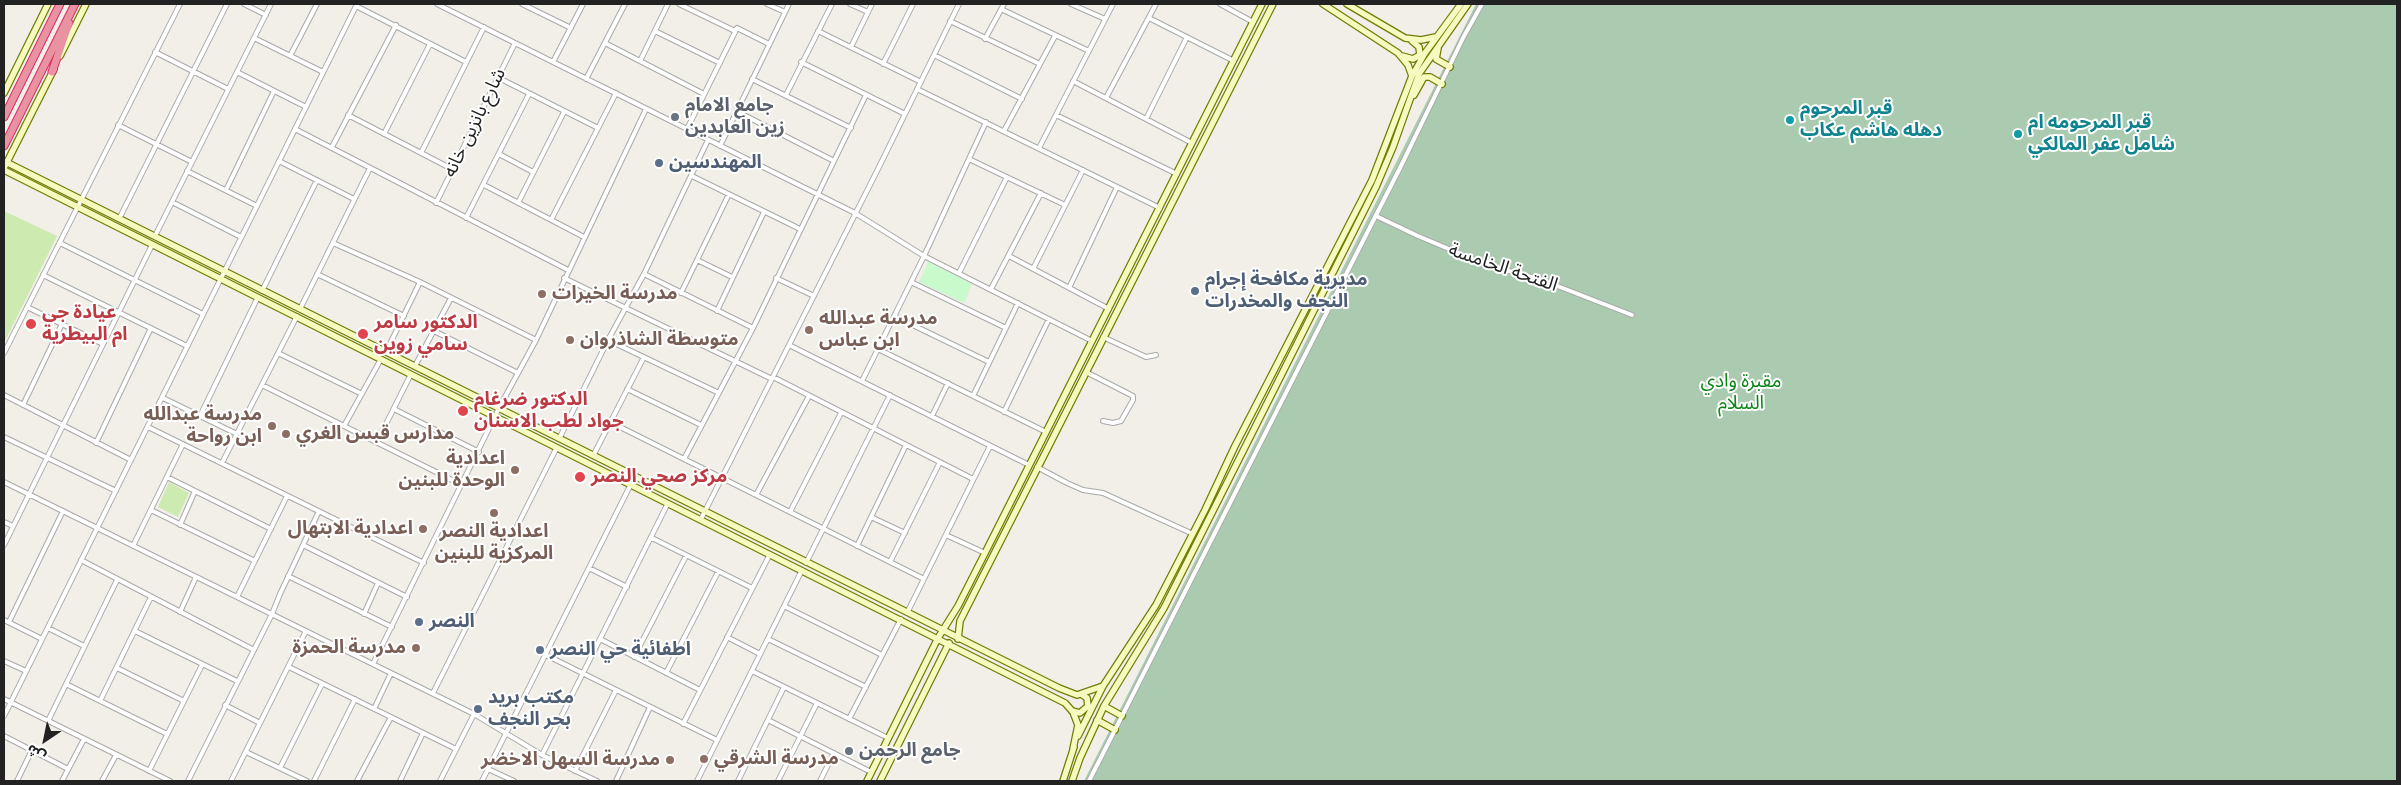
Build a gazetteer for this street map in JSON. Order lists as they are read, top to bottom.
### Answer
{
  "streets": {
    "street": ["شارع بانزين خانه", "الفتحة الخامسة"]
  },
  "parks": ["مقبرة وادي السلام"],
  "places": [
    "جامع الامام زين العابدين",
    "قبر المرحوم دهله هاشم عكاب",
    "قبر المرحومه ام شامل عفر المالكي",
    "المهندسين",
    "مديرية مكافحة إجرام النجف والمخدرات",
    "مدرسة الخيرات",
    "عيادة جي ام البيطرية",
    "مدرسة عبدالله ابن عباس",
    "الدكتور سامر سامي زوين",
    "متوسطة الشاذروان",
    "الدكتور ضرغام جواد لطب الاسنان",
    "مدرسة عبدالله ابن رواحة",
    "مدارس قبس الغري",
    "اعدادية الوحدة للبنين",
    "مركز صحي النصر",
    "اعدادية النصر المركزية للبنين",
    "اعدادية الابتهال",
    "النصر",
    "مدرسة الحمزة",
    "اطفائية حي النصر",
    "مكتب بريد بحر النجف",
    "جامع الرحمن",
    "مدرسة الشرقي",
    "مدرسة السهل الاخضر"
  ],
  "north": "bottom left"
}
